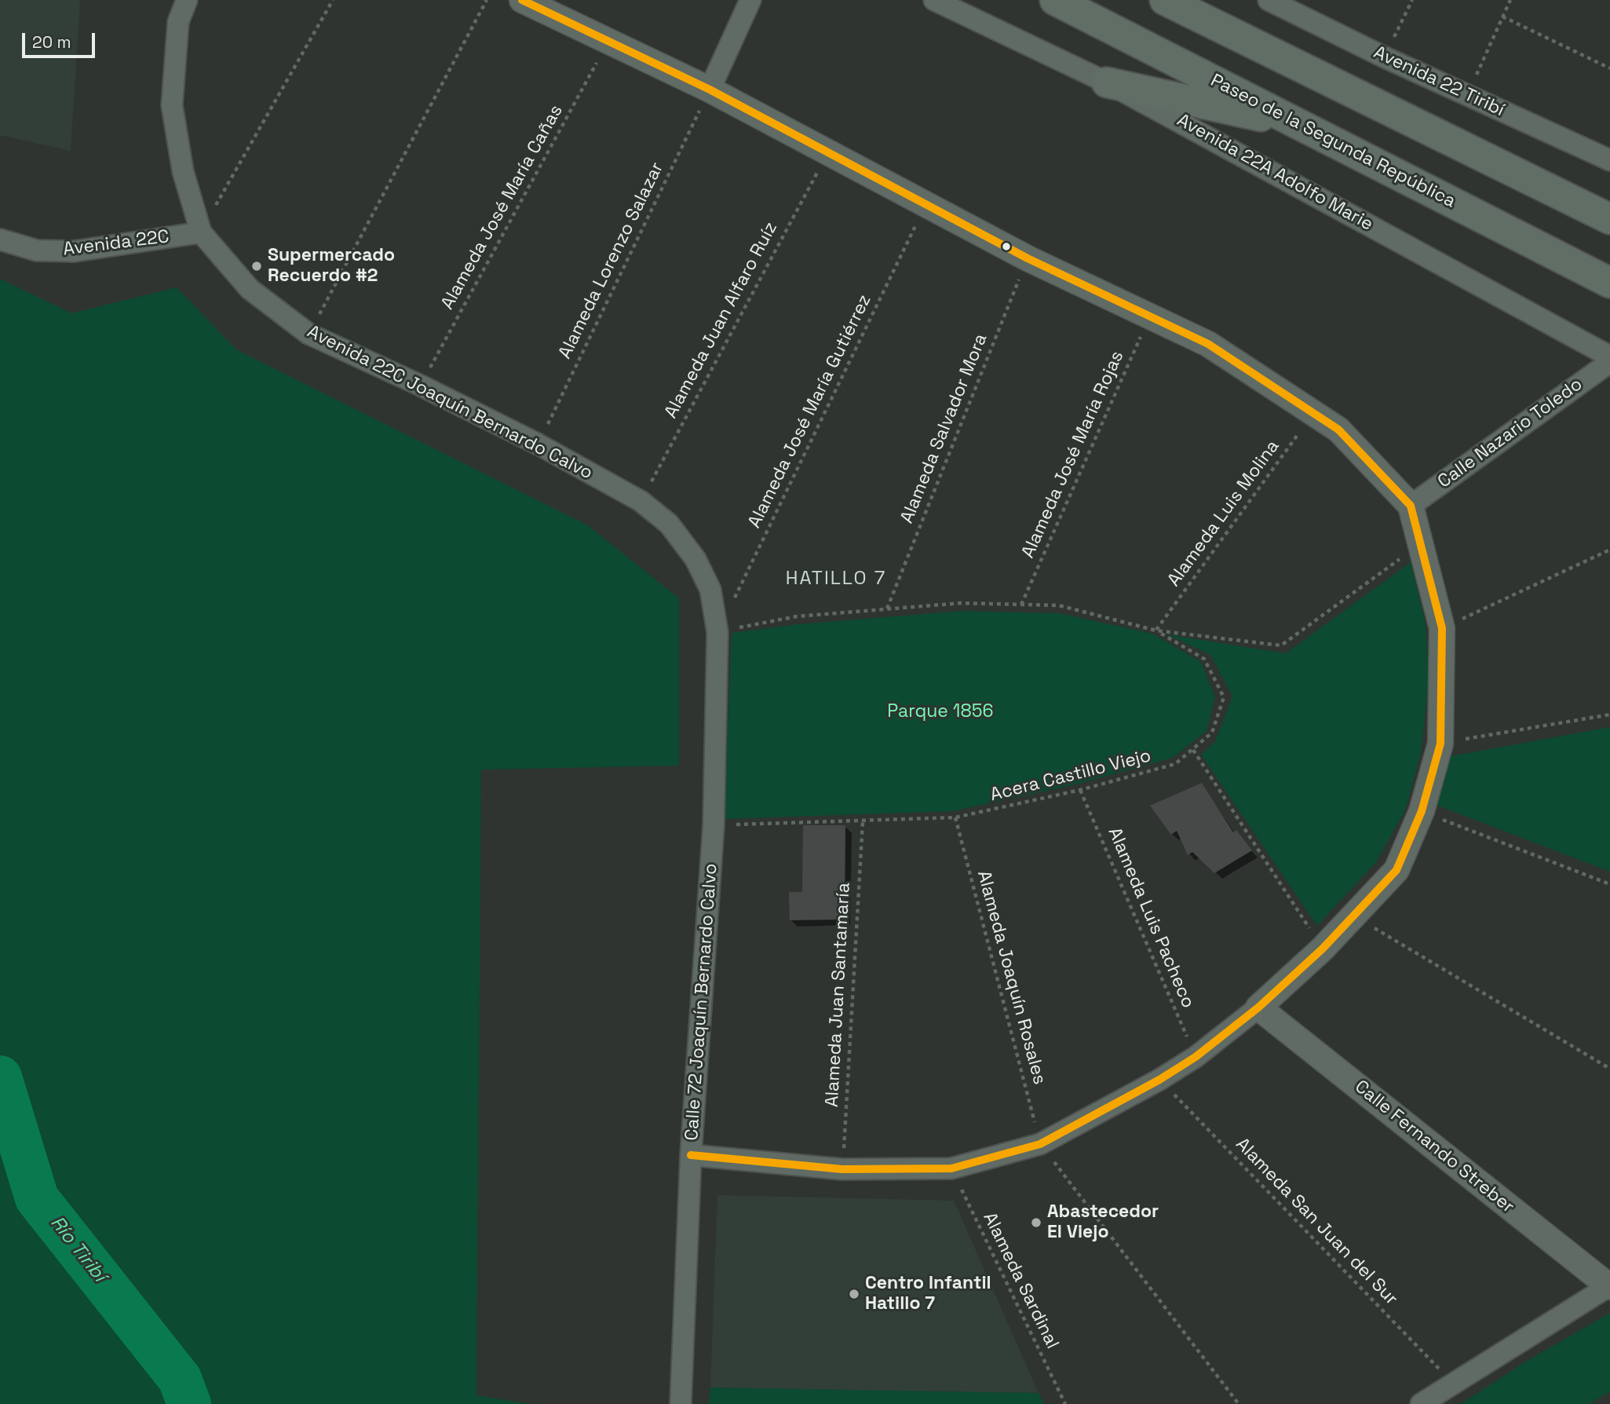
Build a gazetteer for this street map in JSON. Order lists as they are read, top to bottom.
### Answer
{
  "streets": {
    "highway": ["Paseo de la Segunda República"],
    "street": [
      "Avenida 22 Tiribí",
      "Avenida 22A Adolfo Marie",
      "Avenida 22C",
      "Avenida 22C Joaquín Bernardo Calvo",
      "Calle Nazario Toledo",
      "Calle 72 Joaquín Bernardo Calvo",
      "Calle Fernando Streber"
    ],
    "path": [
      "Alameda José María Cañas",
      "Alameda Lorenzo Salazar",
      "Alameda Juan Alfaro Ruíz",
      "Alameda José María Gutiérrez",
      "Alameda Salvador Mora",
      "Alameda José María Rojas",
      "Alameda Luis Molina",
      "Acera Castillo Viejo",
      "Alameda Luis Pacheco",
      "Alameda Joaquín Rosales",
      "Alameda Juan Santamaría",
      "Alameda San Juan del Sur",
      "Alameda Sardinal"
    ]
  },
  "crossings": [
    ["Alameda José María Cañas", "Avenida 22C Joaquín Bernardo Calvo"],
    ["Avenida 22C", "Avenida 22C Joaquín Bernardo Calvo"],
    ["Alameda Lorenzo Salazar", "Avenida 22C Joaquín Bernardo Calvo"],
    ["Alameda Juan Alfaro Ruíz", "Avenida 22C Joaquín Bernardo Calvo"],
    ["Avenida 22C Joaquín Bernardo Calvo", "Alameda José María Gutiérrez"],
    ["Avenida 22C Joaquín Bernardo Calvo", "Calle 72 Joaquín Bernardo Calvo"],
    ["Alameda José María Gutiérrez", "Calle 72 Joaquín Bernardo Calvo"],
    ["Alameda Luis Molina", "Acera Castillo Viejo"],
    ["Acera Castillo Viejo", "Alameda Luis Pacheco"],
    ["Acera Castillo Viejo", "Alameda Joaquín Rosales"],
    ["Acera Castillo Viejo", "Alameda Juan Santamaría"],
    ["Acera Castillo Viejo", "Calle 72 Joaquín Bernardo Calvo"]
  ],
  "districts": ["HATILLO 7"],
  "water": ["Río Tiribí"],
  "parks": ["Parque 1856"],
  "places": ["Supermercado Recuerdo #2", "Abastecedor El Viejo", "Centro Infantil Hatillo 7"],
  "scale_bar": "20 m"
}
